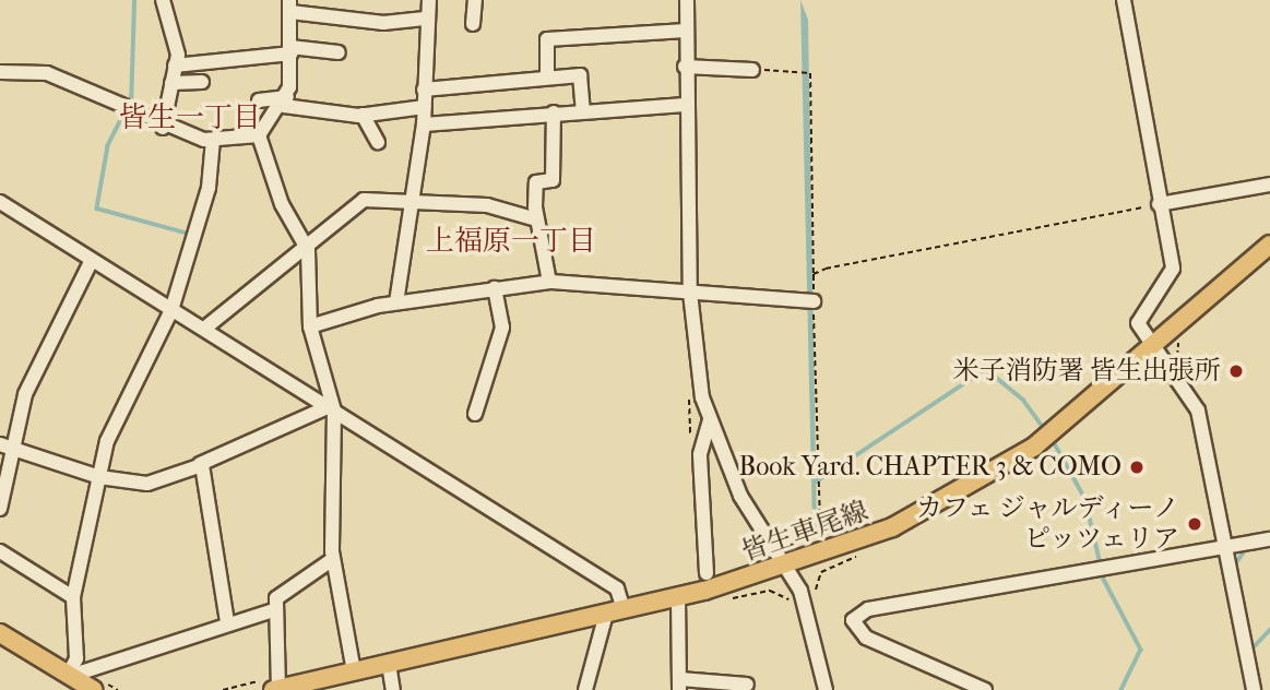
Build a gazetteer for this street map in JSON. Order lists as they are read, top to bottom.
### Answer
{
  "streets": {
    "main road": ["皆生車尾線"]
  },
  "districts": ["皆生一丁目", "上福原一丁目"],
  "places": ["米子消防署 皆生出張所", "Book Yard. CHAPTER 3 & COMO", "カフェ ジャルディーノ ピッツェリア"]
}
